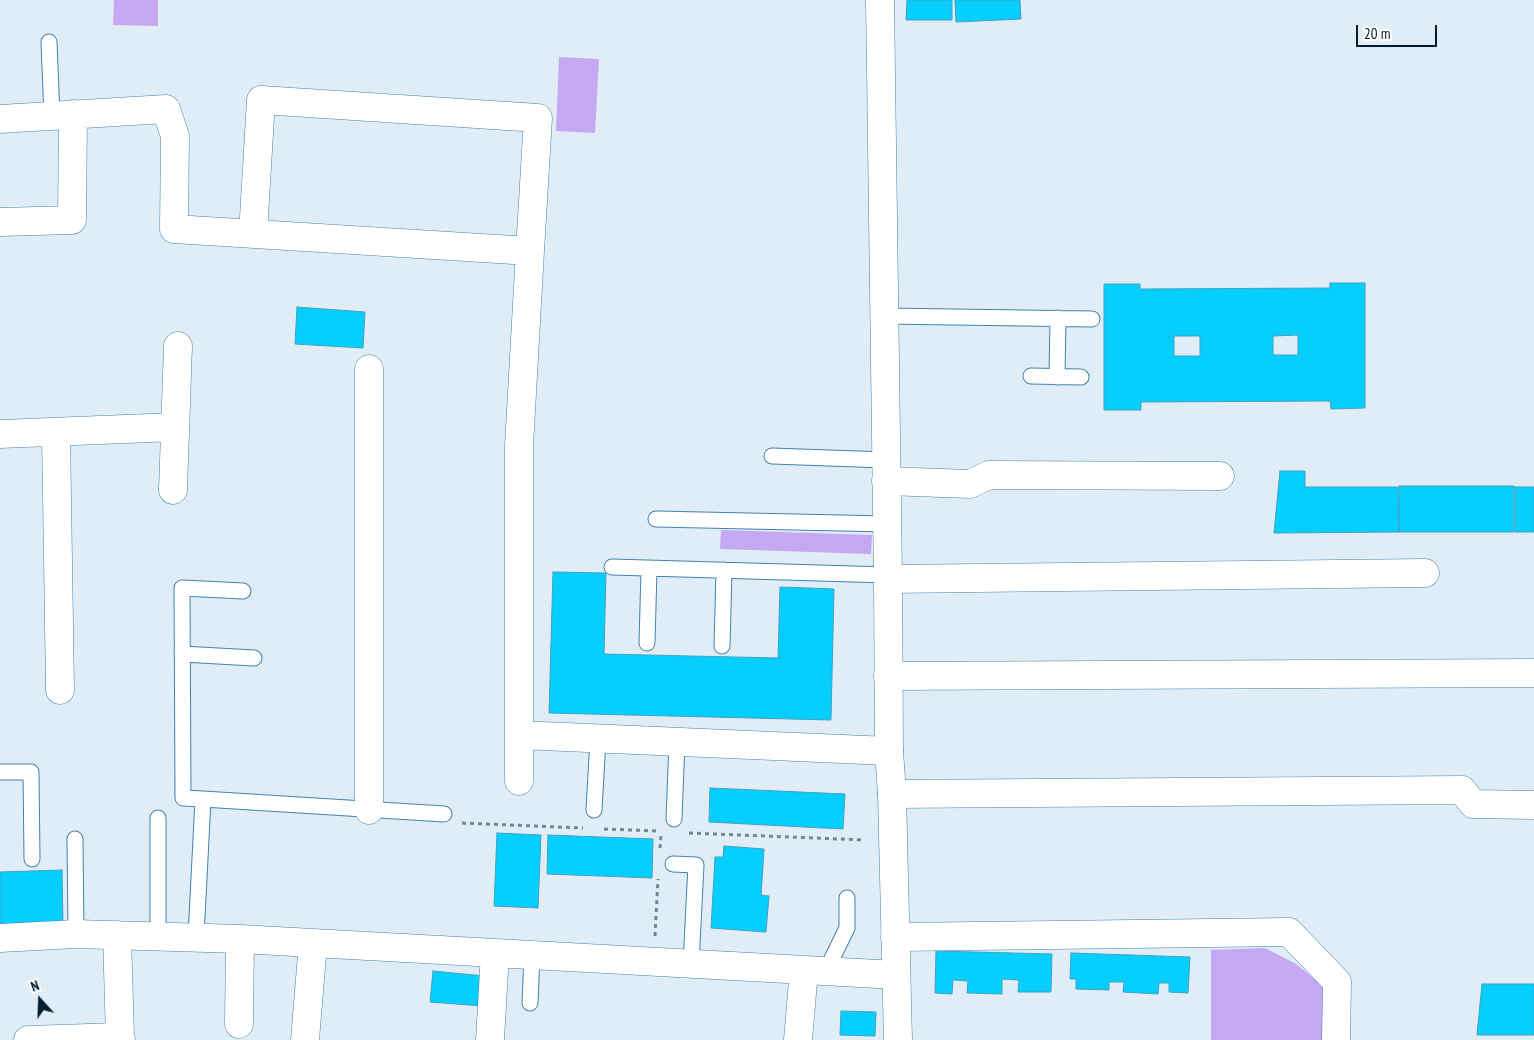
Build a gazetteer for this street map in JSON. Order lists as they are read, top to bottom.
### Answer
{
  "scale_bar": "20 m",
  "north": "top"
}
